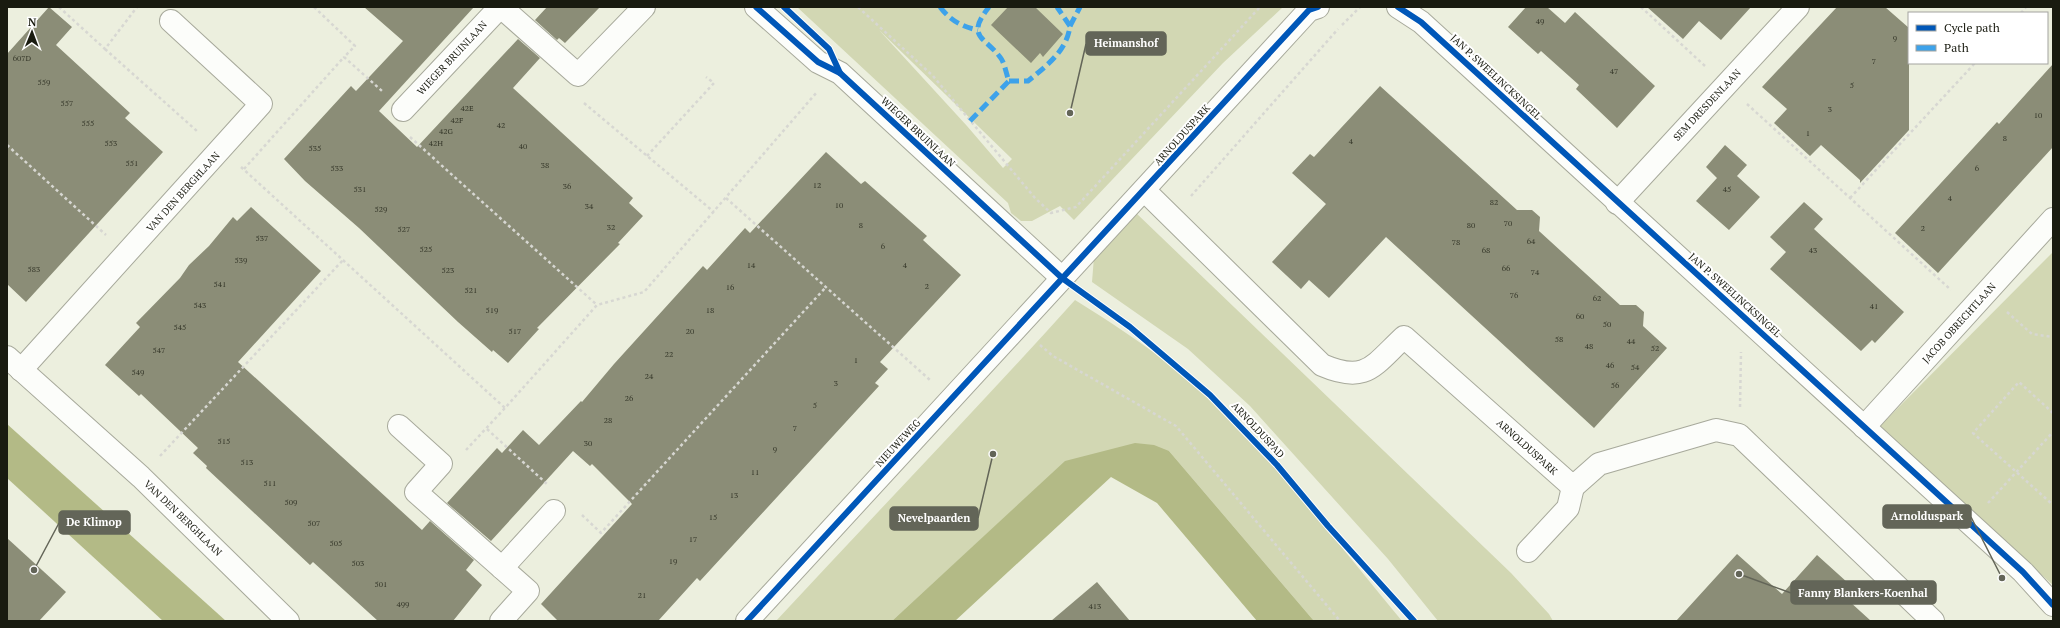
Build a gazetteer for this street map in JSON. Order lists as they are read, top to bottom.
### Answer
{
  "streets": {
    "street": [
      "WIEGER BRUINLAAN",
      "JAN P. SWEELINCKSINGEL",
      "SEM DRESDENLAAN",
      "ARNOLDUSPARK",
      "VAN DEN BERGHLAAN",
      "JACOB OBRECHTLAAN",
      "NIEUWEWEG"
    ],
    "cycle path": ["ARNOLDUSPAD"]
  },
  "crossings": [
    ["WIEGER BRUINLAAN", "ARNOLDUSPARK"],
    ["WIEGER BRUINLAAN", "NIEUWEWEG"],
    ["JAN P. SWEELINCKSINGEL", "SEM DRESDENLAAN"],
    ["JAN P. SWEELINCKSINGEL", "JACOB OBRECHTLAAN"],
    ["ARNOLDUSPARK", "NIEUWEWEG"]
  ],
  "places": [
    "Heimanshof",
    "Nevelpaarden",
    "De Klimop",
    "Fanny Blankers-Koenhal",
    "Arnolduspark"
  ],
  "house_numbers": [
    "49",
    "9",
    "607D",
    "7",
    "47",
    "559",
    "5",
    "557",
    "42E",
    "3",
    "10",
    "42F",
    "555",
    "42",
    "42G",
    "1",
    "8",
    "4",
    "553",
    "42H",
    "40",
    "535",
    "551",
    "38",
    "533",
    "6",
    "12",
    "36",
    "531",
    "45",
    "4",
    "82",
    "10",
    "34",
    "529",
    "70",
    "8",
    "80",
    "32",
    "2",
    "527",
    "537",
    "64",
    "78",
    "6",
    "525",
    "68",
    "43",
    "539",
    "14",
    "4",
    "66",
    "583",
    "523",
    "74",
    "541",
    "2",
    "16",
    "521",
    "76",
    "62",
    "543",
    "41",
    "519",
    "18",
    "60",
    "50",
    "545",
    "517",
    "20",
    "58",
    "44",
    "48",
    "52",
    "547",
    "22",
    "1",
    "46",
    "54",
    "549",
    "24",
    "3",
    "56",
    "26",
    "5",
    "28",
    "7",
    "515",
    "30",
    "9",
    "513",
    "11",
    "511",
    "13",
    "509",
    "15",
    "507",
    "17",
    "505",
    "19",
    "503",
    "501",
    "21",
    "499",
    "413"
  ],
  "legend": ["Cycle path", "Path"],
  "north": "top"
}
